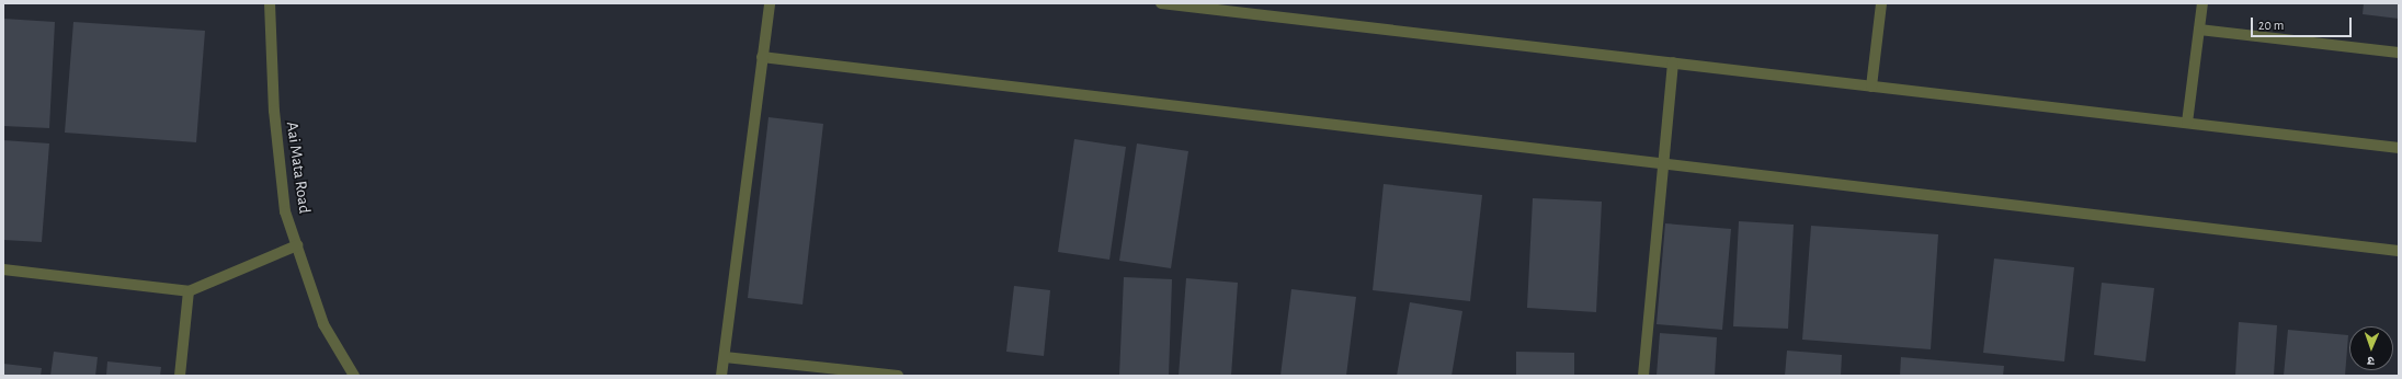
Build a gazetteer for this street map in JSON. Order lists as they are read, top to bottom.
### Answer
{
  "streets": {
    "street": ["Aai Mata Road"]
  },
  "scale_bar": "20 m",
  "north": "bottom"
}
